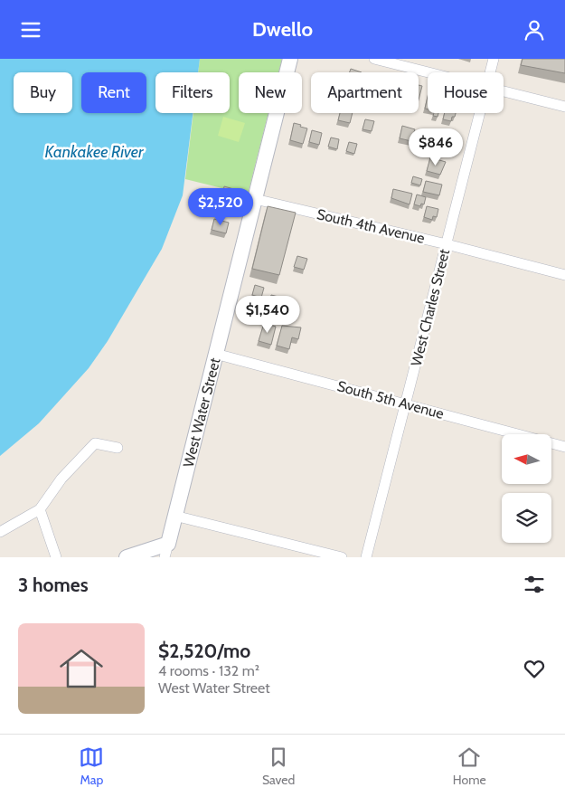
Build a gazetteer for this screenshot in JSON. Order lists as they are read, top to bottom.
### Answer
{
  "streets": {
    "main road": ["West Water Street"],
    "street": ["South 4th Avenue", "West Charles Street", "South 5th Avenue"]
  },
  "crossings": [
    ["South 4th Avenue", "West Charles Street"],
    ["South 4th Avenue", "West Water Street"],
    ["West Charles Street", "South 5th Avenue"],
    ["South 5th Avenue", "West Water Street"]
  ],
  "water": ["Kankakee River"],
  "north": "left",
  "page": {
    "header": "Dwello",
    "chip": [
      "Buy",
      "Rent",
      "Filters",
      "New",
      "Apartment",
      "House"
    ],
    "price": ["$846", "$2,520", "$1,540"],
    "heading": "3 homes",
    "list": [
      {
        "name": "$2,520/mo",
        "note": "4 rooms · 132 m² · West Water Street"
      }
    ],
    "tabs": ["Map", "Saved", "Home"]
  }
}
